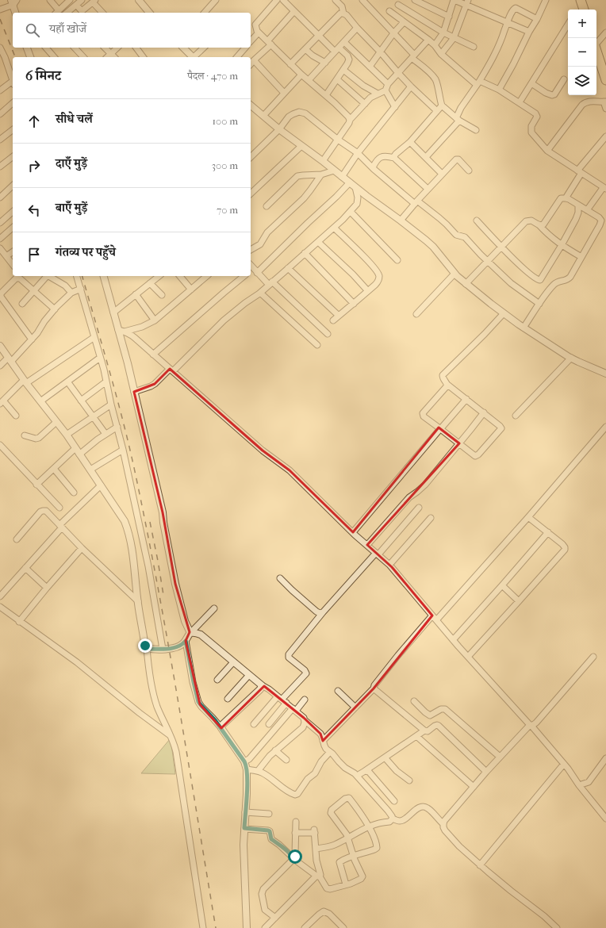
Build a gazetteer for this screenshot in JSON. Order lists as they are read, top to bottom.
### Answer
{
  "page": {
    "map_buttons": ["+", "−"],
    "search": "यहाँ खोजें",
    "heading": ["6 मिनट", "पैदल · 470 m"],
    "list": [
      ["सीधे चलें", "100 m"],
      ["दाएँ मुड़ें", "300 m"],
      ["बाएँ मुड़ें", "70 m"],
      "गंतव्य पर पहुँचे"
    ]
  }
}
